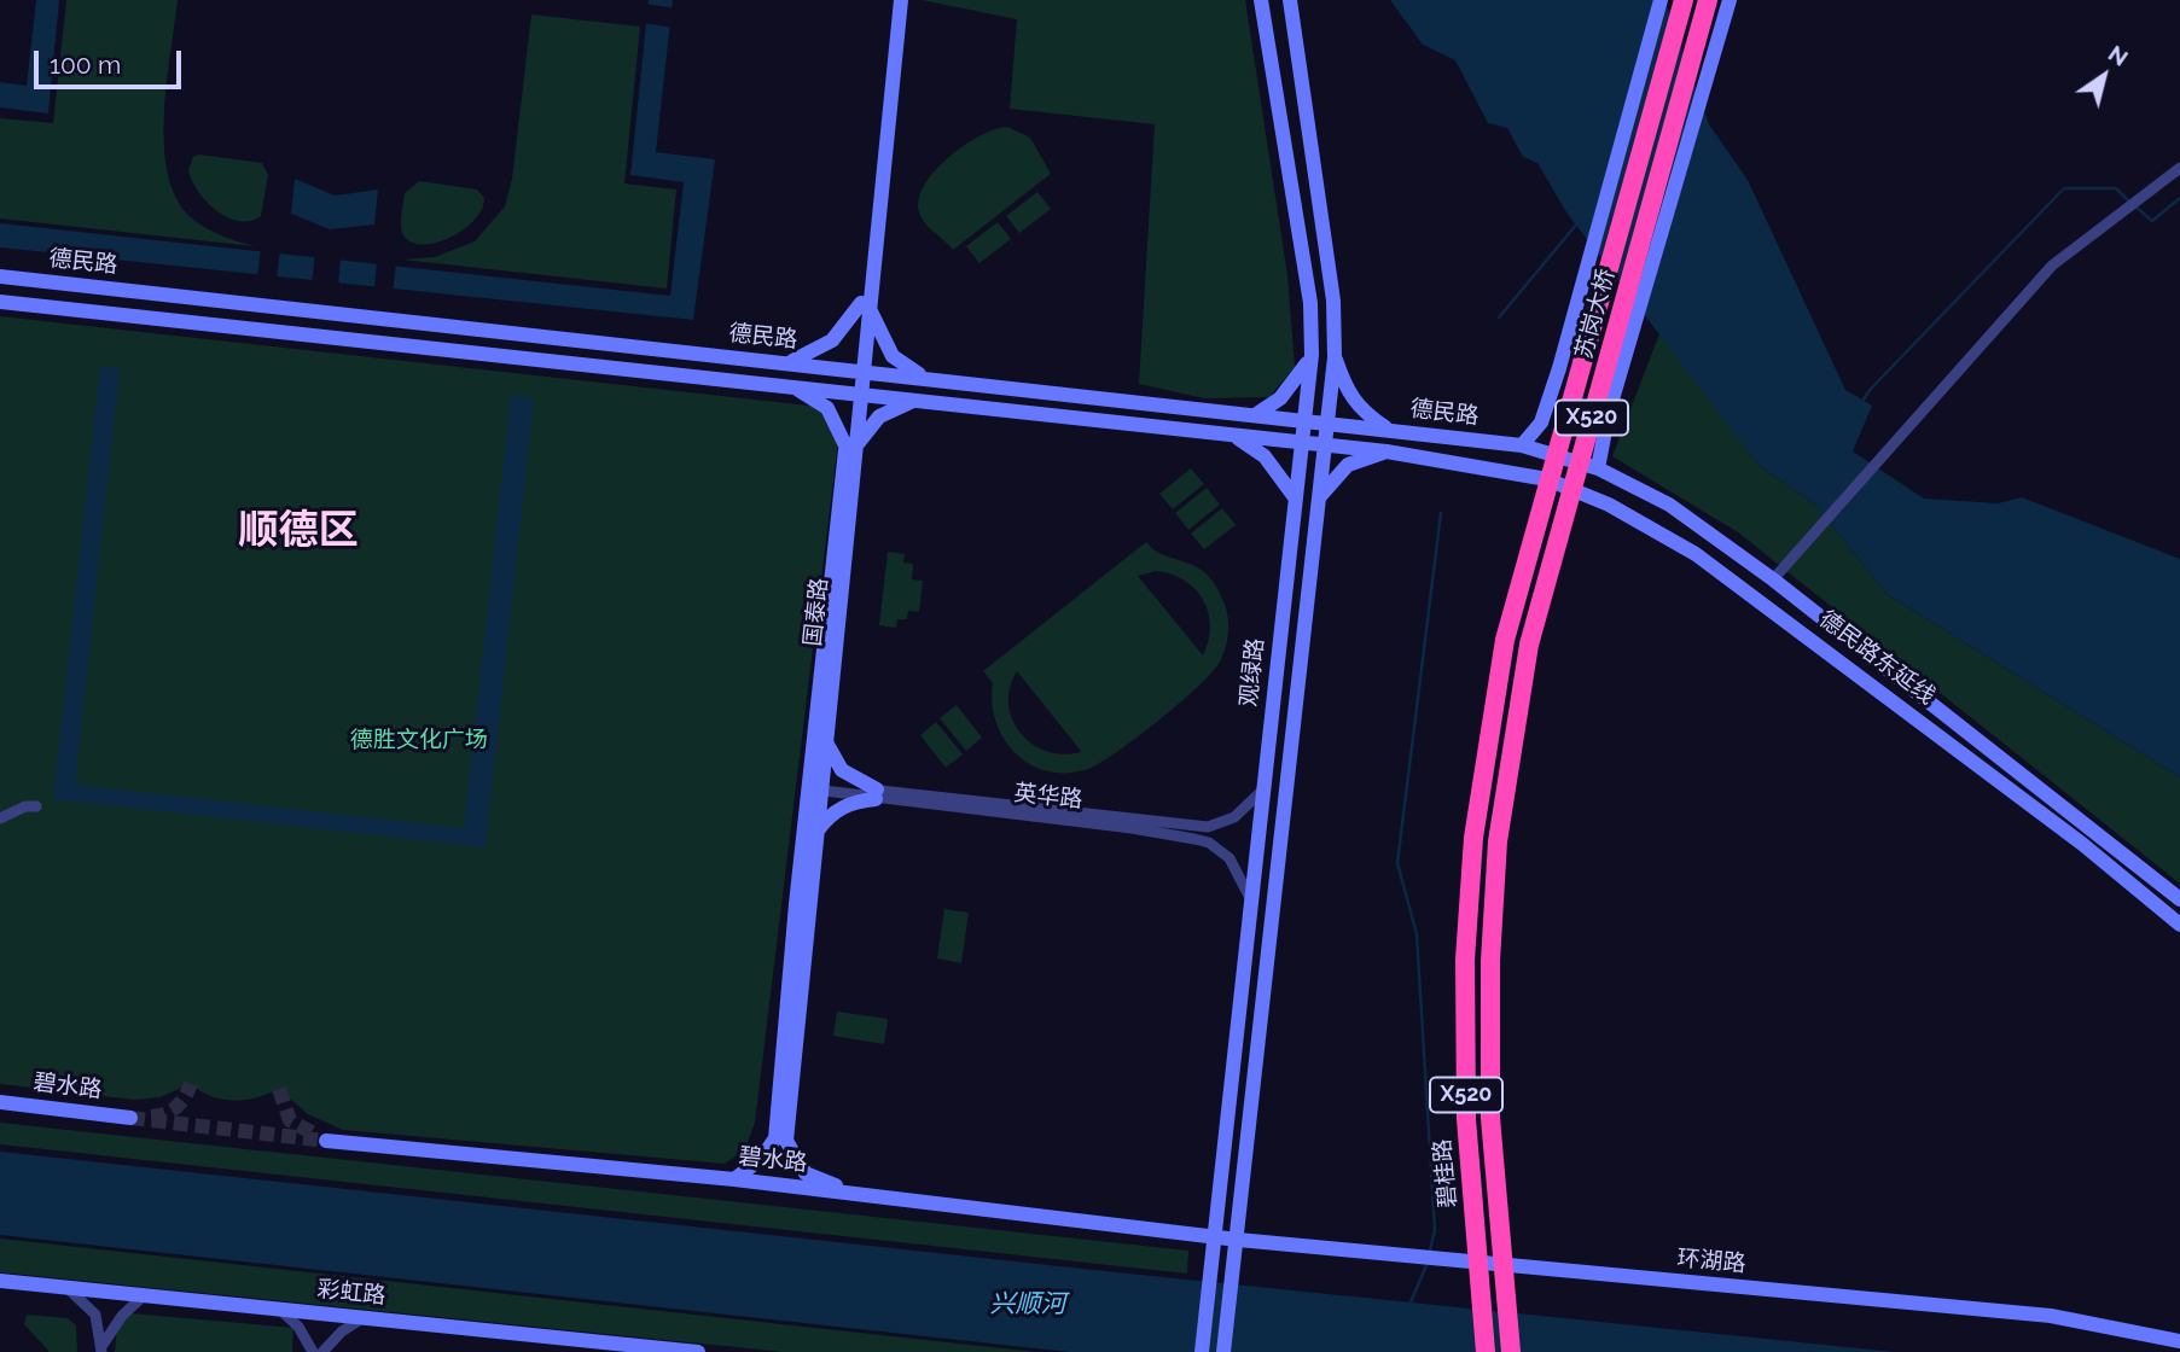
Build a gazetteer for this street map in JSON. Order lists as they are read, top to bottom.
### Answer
{
  "streets": {
    "highway": ["苏岗大桥", "X520", "碧桂路"],
    "main road": [
      "德民路",
      "国泰路",
      "德民路东延线",
      "观绿路",
      "碧水路",
      "环湖路",
      "彩虹路"
    ],
    "street": ["英华路"]
  },
  "crossings": [
    ["德民路", "国泰路"],
    ["德民路", "德民路东延线"],
    ["德民路", "观绿路"],
    ["苏岗大桥", "碧桂路"],
    ["国泰路", "德民路东延线"],
    ["国泰路", "英华路"],
    ["国泰路", "碧水路"],
    ["德民路东延线", "观绿路"],
    ["观绿路", "英华路"],
    ["观绿路", "碧水路"],
    ["观绿路", "环湖路"],
    ["碧水路", "环湖路"]
  ],
  "districts": ["顺德区"],
  "water": ["兴顺河"],
  "parks": ["德胜文化广场"],
  "scale_bar": "100 m",
  "north": "top right"
}
